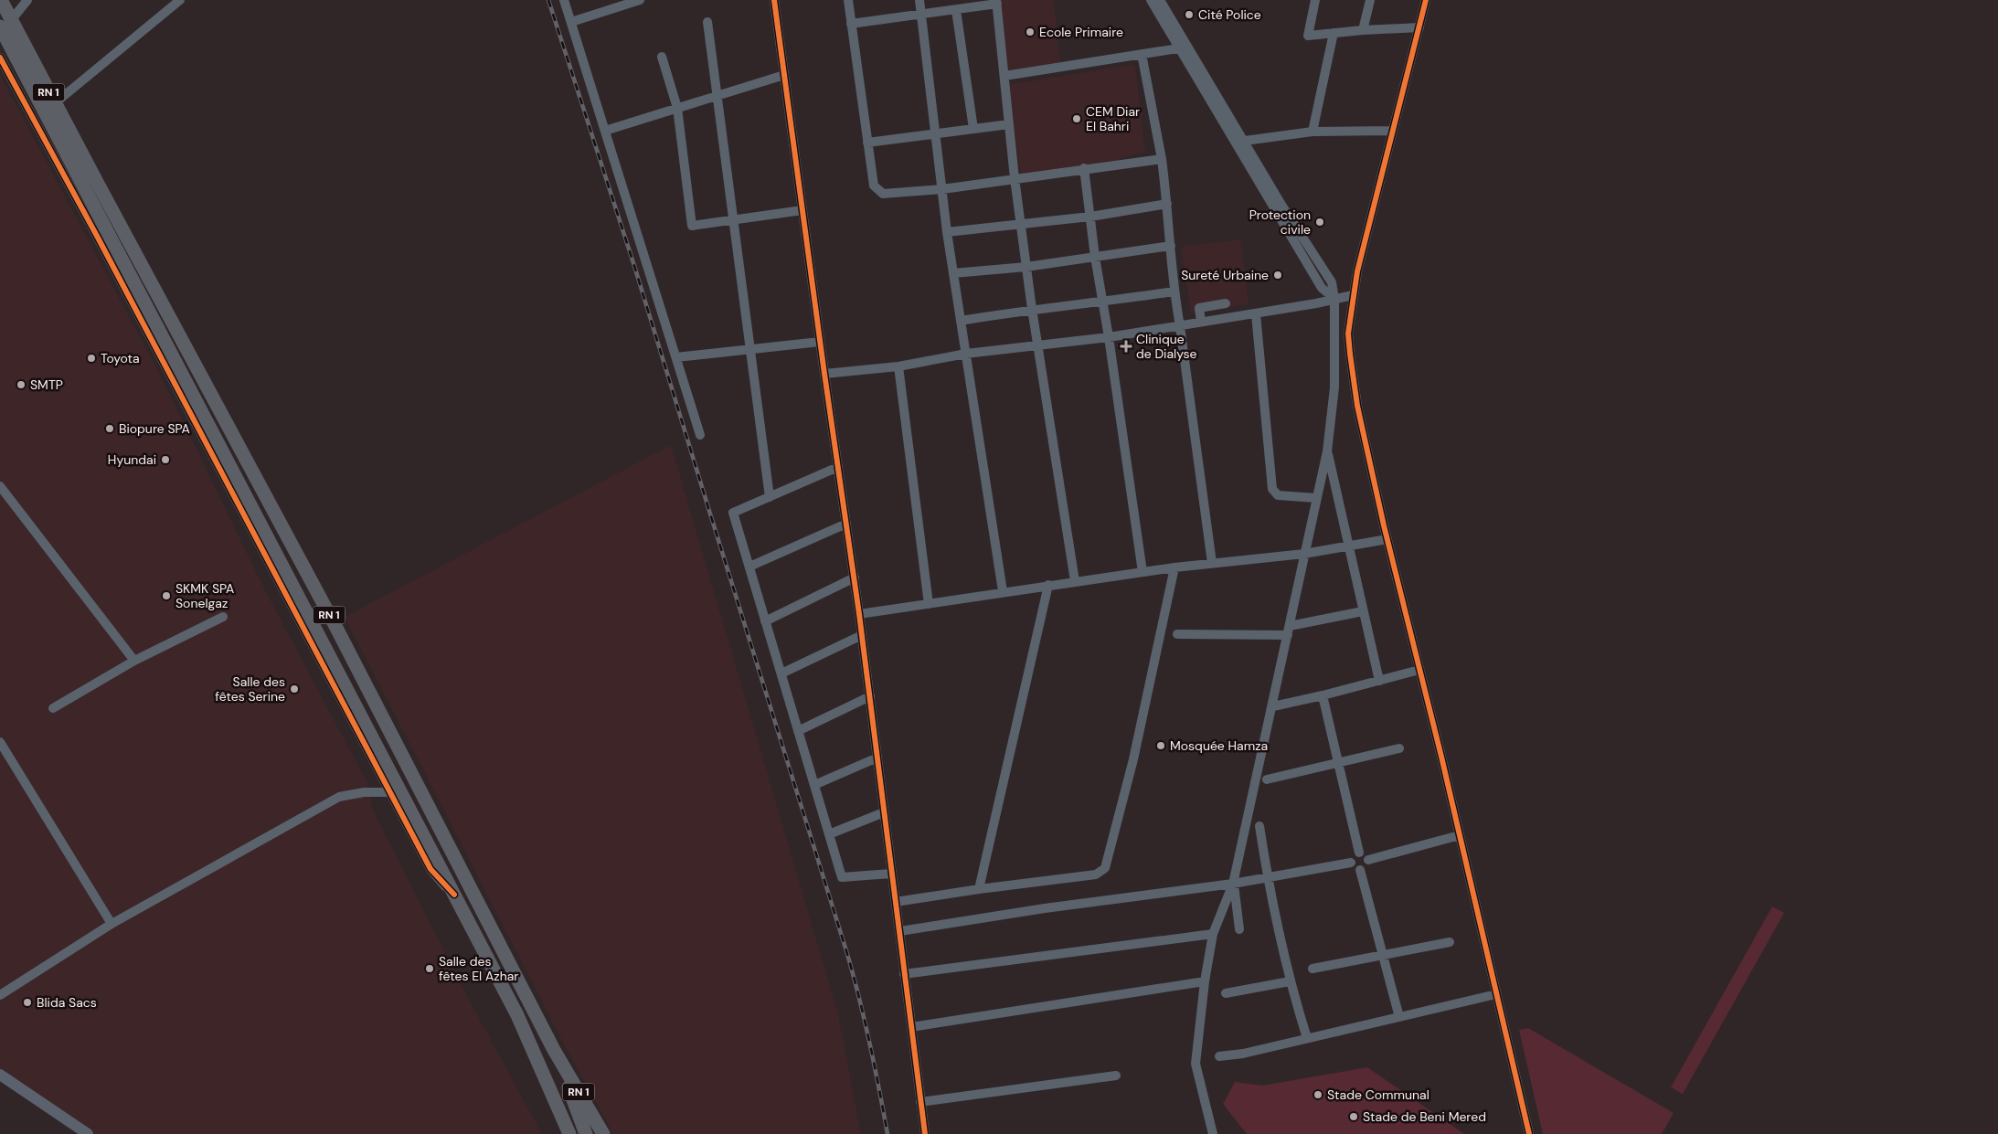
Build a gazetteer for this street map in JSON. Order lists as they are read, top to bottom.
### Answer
{
  "streets": {
    "highway": ["RN 1"]
  },
  "places": {
    "other": [
      "Cité Police",
      "Ecole Primaire",
      "CEM Diar El Bahri",
      "Protection civile",
      "Sureté Urbaine",
      "Toyota",
      "SMTP",
      "Biopure SPA",
      "Hyundai",
      "SKMK SPA Sonelgaz",
      "Salle des fêtes Serine",
      "Mosquée Hamza",
      "Salle des fêtes El Azhar",
      "Blida Sacs",
      "Stade Communal",
      "Stade de Beni Mered"
    ],
    "health": ["Clinique de Dialyse"]
  }
}
